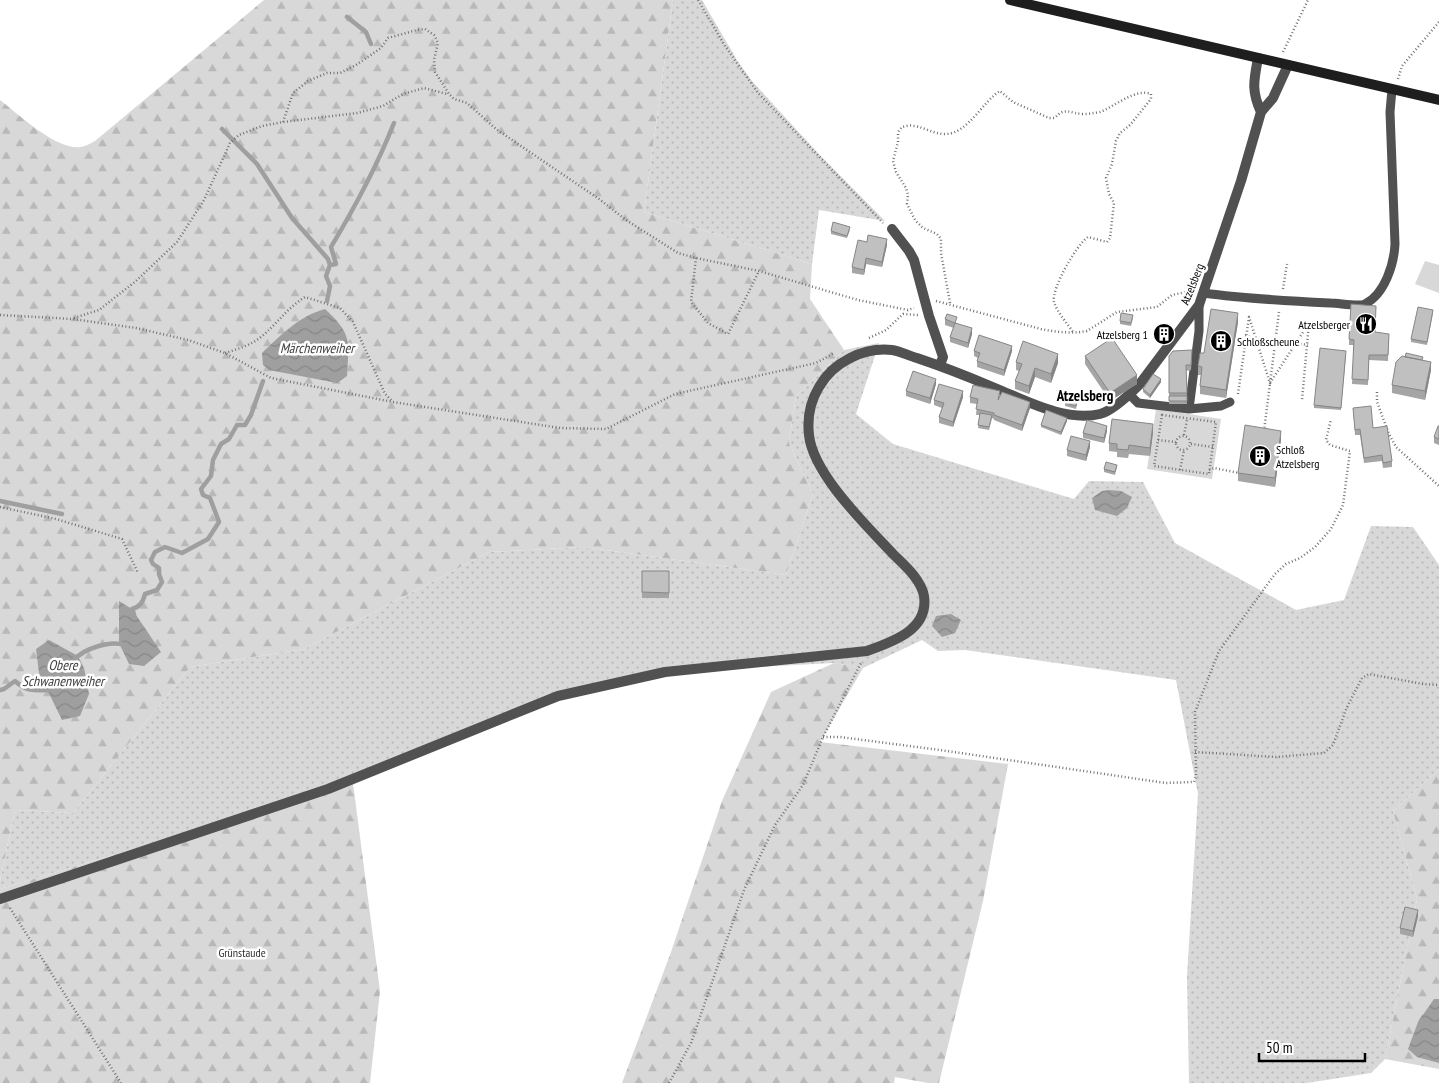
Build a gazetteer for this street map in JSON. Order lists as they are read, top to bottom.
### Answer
{
  "streets": {
    "street": ["Atzelsberg"]
  },
  "districts": ["Atzelsberg"],
  "water": ["Märchenweiher", "Obere Schwanenweiher"],
  "parks": ["Grünstaude"],
  "places": {
    "restaurant": ["Atzelsberger"],
    "building": ["Atzelsberg 1", "Schloßscheune", "Schloß Atzelsberg"]
  },
  "scale_bar": "50 m"
}
